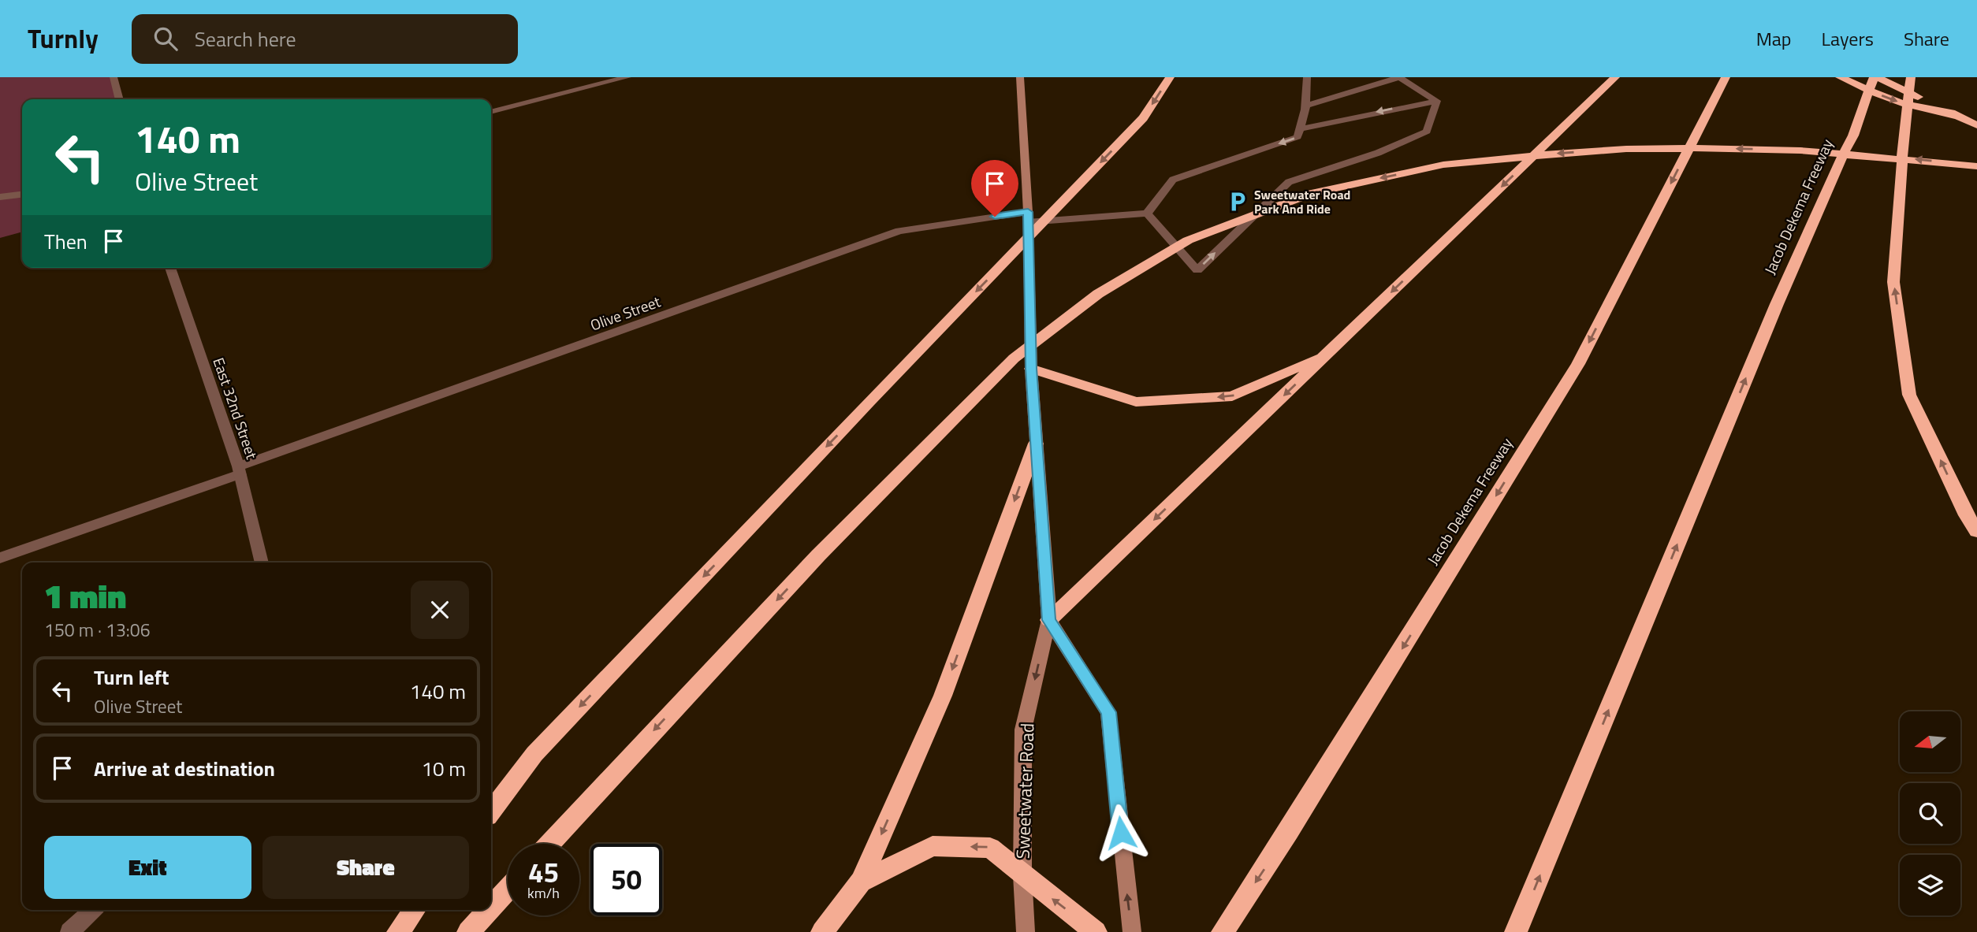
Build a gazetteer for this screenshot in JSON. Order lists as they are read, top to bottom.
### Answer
{
  "streets": {
    "highway": ["Jacob Dekema Freeway"],
    "main road": ["Sweetwater Road"],
    "street": ["Olive Street", "East 32nd Street"]
  },
  "crossings": [
    ["Olive Street", "East 32nd Street"],
    ["Olive Street", "Sweetwater Road"]
  ],
  "places": {
    "parking": ["Sweetwater Road Park And Ride"]
  },
  "north": "left",
  "page": {
    "header": "Turnly",
    "search": "Search here",
    "nav": ["Map", "Layers", "Share"],
    "turn": ["140 m", "Olive Street"],
    "then": "Then",
    "heading": ["1 min", "150 m · 13:06"],
    "list": [
      {
        "name": "Turn left",
        "note": "Olive Street",
        "value": "140 m"
      },
      {
        "name": "Arrive at destination",
        "value": "10 m"
      }
    ],
    "buttons": ["Exit", "Share"],
    "speed": "45 km/h",
    "limit": "50"
  }
}
